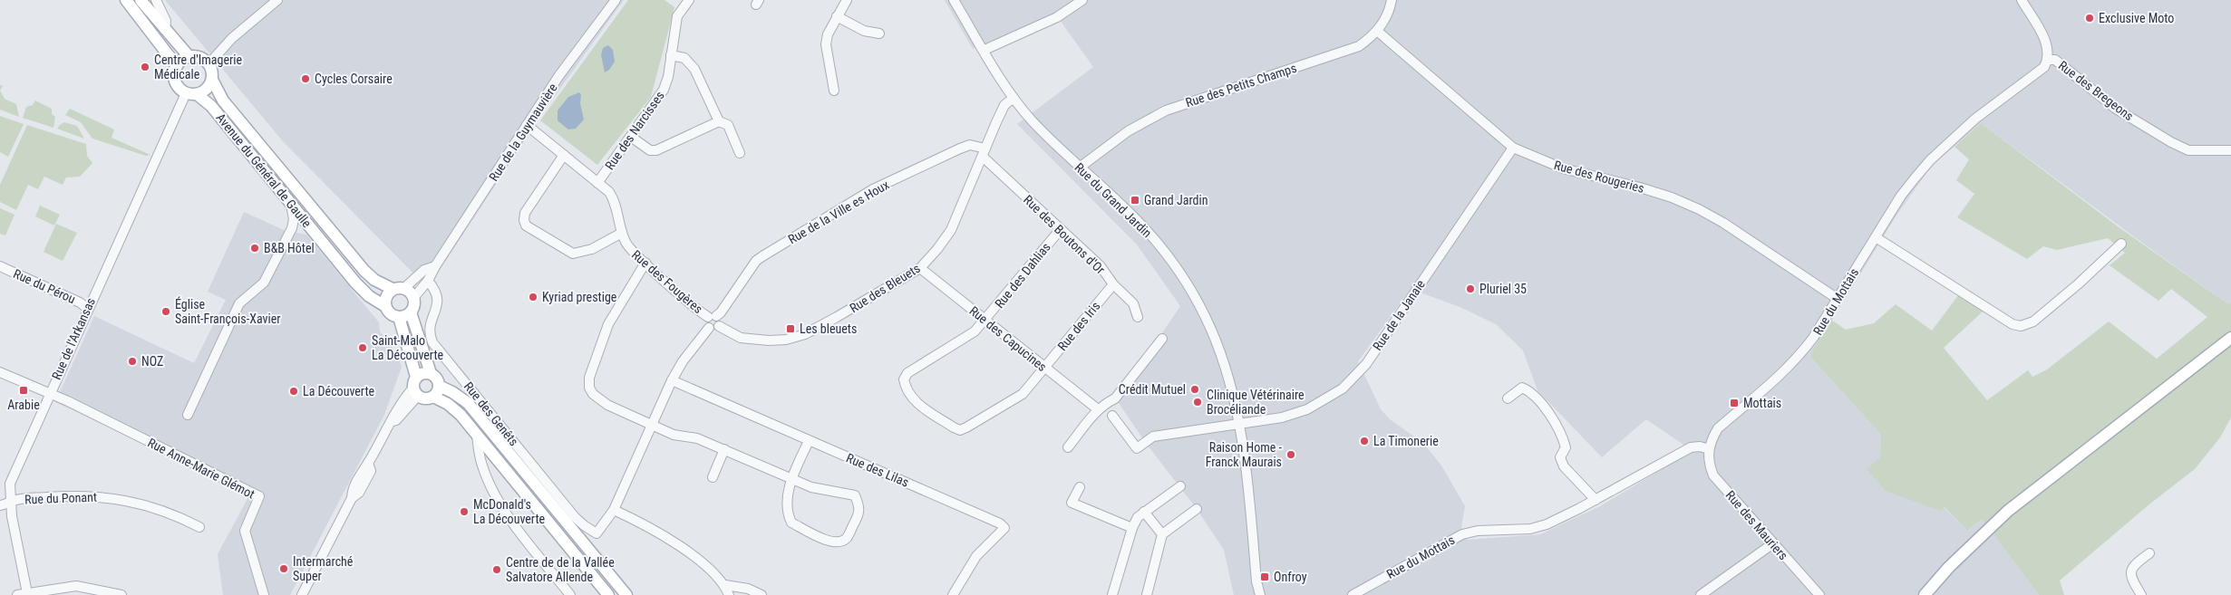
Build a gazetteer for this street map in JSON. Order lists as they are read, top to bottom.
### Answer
{
  "streets": {
    "main road": ["Avenue du Général de Gaulle"],
    "street": [
      "Rue des Petits Champs",
      "Rue des Bregeons",
      "Rue des Narcisses",
      "Rue de la Guymauvière",
      "Rue des Rougeries",
      "Rue du Grand Jardin",
      "Rue de la Ville es Houx",
      "Rue des Boutons d'Or",
      "Rue des Dahlias",
      "Rue des Fougères",
      "Rue du Pérou",
      "Rue des Bleuets",
      "Rue du Mottais",
      "Rue de la Janaie",
      "Rue des Iris",
      "Rue de l'Arkansas",
      "Rue des Capucines",
      "Rue des Genêts",
      "Rue Anne-Marie Glémot",
      "Rue des Lilas",
      "Rue du Ponant",
      "Rue des Mauriers"
    ]
  },
  "crossings": [
    ["Rue des Petits Champs", "Rue des Rougeries"],
    ["Rue des Petits Champs", "Rue du Grand Jardin"],
    ["Rue des Bregeons", "Rue du Mottais"],
    ["Rue des Narcisses", "Rue des Fougères"],
    ["Rue de la Guymauvière", "Avenue du Général de Gaulle"],
    ["Rue de la Guymauvière", "Rue des Fougères"],
    ["Rue de la Guymauvière", "Rue des Genêts"],
    ["Avenue du Général de Gaulle", "Rue de l'Arkansas"],
    ["Rue des Rougeries", "Rue du Mottais"],
    ["Rue des Rougeries", "Rue de la Janaie"],
    ["Rue du Grand Jardin", "Rue des Bleuets"],
    ["Rue du Grand Jardin", "Rue de la Janaie"],
    ["Rue de la Ville es Houx", "Rue des Boutons d'Or"],
    ["Rue de la Ville es Houx", "Rue des Fougères"],
    ["Rue de la Ville es Houx", "Rue des Bleuets"],
    ["Rue des Boutons d'Or", "Rue des Dahlias"],
    ["Rue des Boutons d'Or", "Rue des Bleuets"],
    ["Rue des Boutons d'Or", "Rue des Iris"],
    ["Rue des Dahlias", "Rue des Iris"],
    ["Rue des Dahlias", "Rue des Capucines"],
    ["Rue des Fougères", "Rue des Bleuets"],
    ["Rue du Pérou", "Rue de l'Arkansas"],
    ["Rue des Bleuets", "Rue des Capucines"],
    ["Rue du Mottais", "Rue des Mauriers"],
    ["Rue des Iris", "Rue des Capucines"],
    ["Rue de l'Arkansas", "Rue Anne-Marie Glémot"],
    ["Rue de l'Arkansas", "Rue du Ponant"]
  ],
  "places": {
    "other": [
      "Exclusive Moto",
      "Centre d'Imagerie Médicale",
      "Cycles Corsaire",
      "B&B Hôtel",
      "Pluriel 35",
      "Kyriad prestige",
      "Église Saint-François-Xavier",
      "Saint-Malo La Découverte",
      "NOZ",
      "Crédit Mutuel",
      "La Découverte",
      "Clinique Vétérinaire Brocéliande",
      "La Timonerie",
      "Raison Home - Franck Maurais",
      "McDonald's La Découverte",
      "Intermarché Super",
      "Centre de de la Vallée Salvatore Allende"
    ],
    "transit": [
      "Grand Jardin",
      "Les bleuets",
      "Arabie",
      "Mottais",
      "Onfroy"
    ]
  }
}
